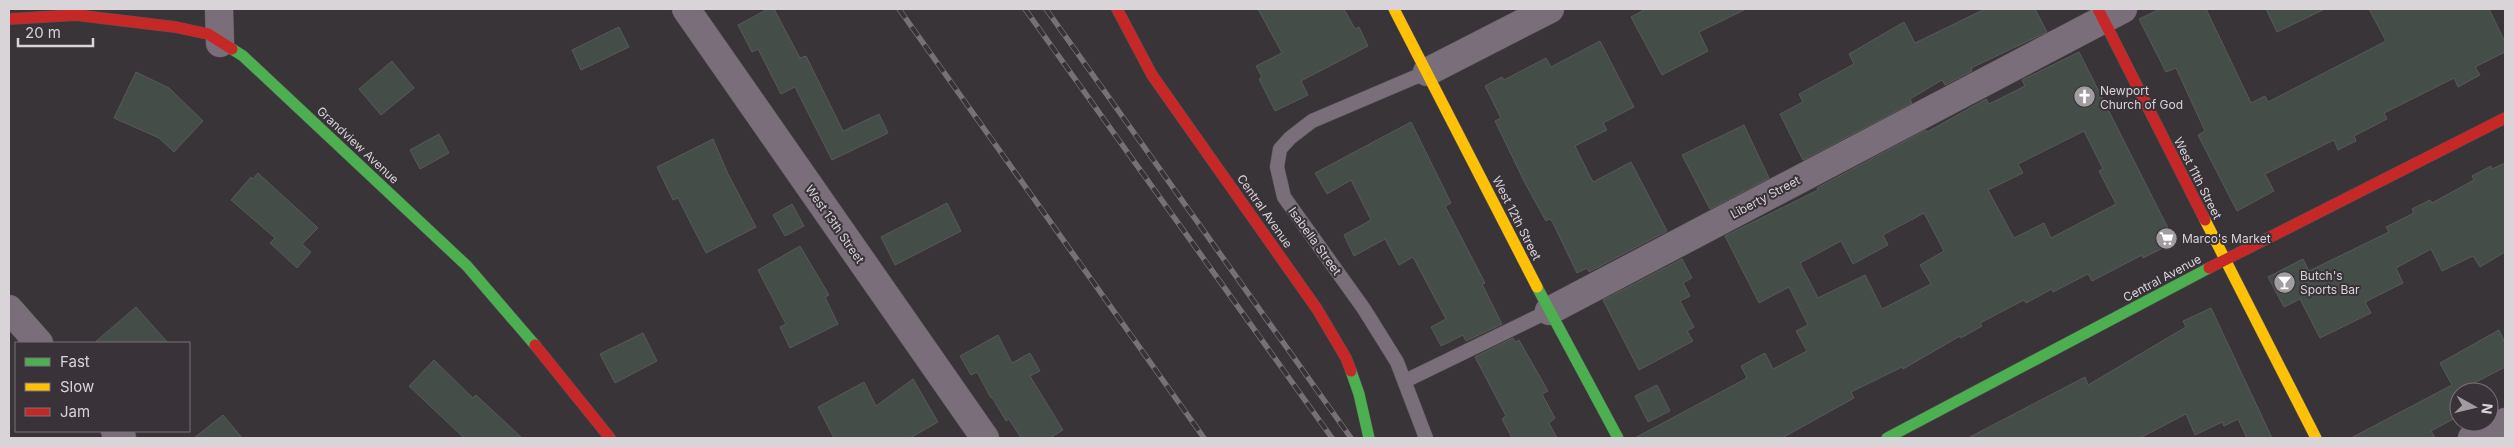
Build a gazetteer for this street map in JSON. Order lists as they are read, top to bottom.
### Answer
{
  "streets": {
    "street": [
      "Grandview Avenue",
      "West 11th Street",
      "Liberty Street",
      "Central Avenue",
      "West 12th Street",
      "West 13th Street",
      "Isabella Street"
    ]
  },
  "crossings": [
    ["West 11th Street", "Liberty Street"],
    ["West 11th Street", "Central Avenue"],
    ["Liberty Street", "West 12th Street"],
    ["Liberty Street", "Isabella Street"],
    ["West 12th Street", "Isabella Street"]
  ],
  "places": {
    "church": ["Newport Church of God"],
    "supermarket": ["Marco's Market"],
    "bar": ["Butch's Sports Bar"]
  },
  "legend": ["Fast", "Slow", "Jam"],
  "scale_bar": "20 m",
  "north": "right"
}
